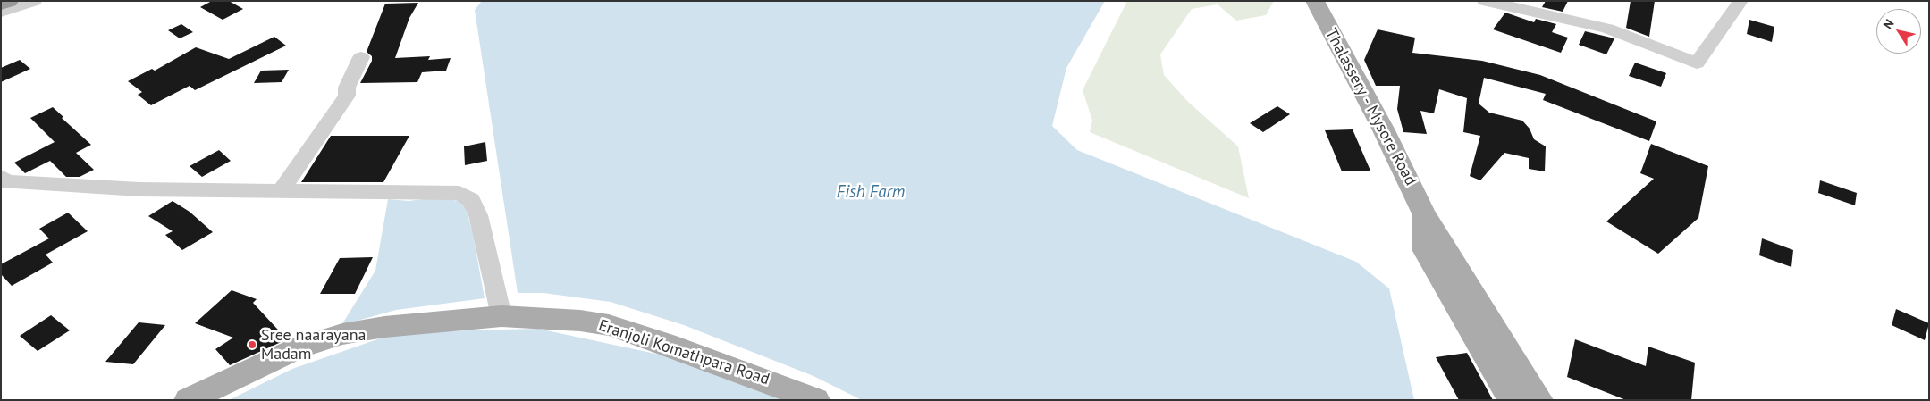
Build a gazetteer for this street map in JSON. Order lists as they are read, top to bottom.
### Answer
{
  "streets": {
    "main road": ["Thalassery - Mysore Road", "Eranjoli Komathpara Road"]
  },
  "water": ["Fish Farm"],
  "places": ["Sree naarayana Madam"],
  "north": "top left"
}
